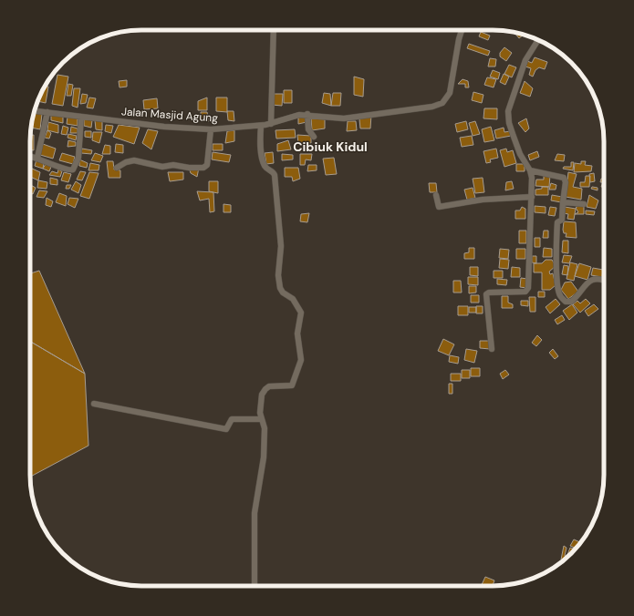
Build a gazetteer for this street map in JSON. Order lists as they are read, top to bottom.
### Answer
{
  "streets": {
    "street": ["Jalan Masjid Agung"]
  },
  "districts": ["Cibiuk Kidul"]
}
